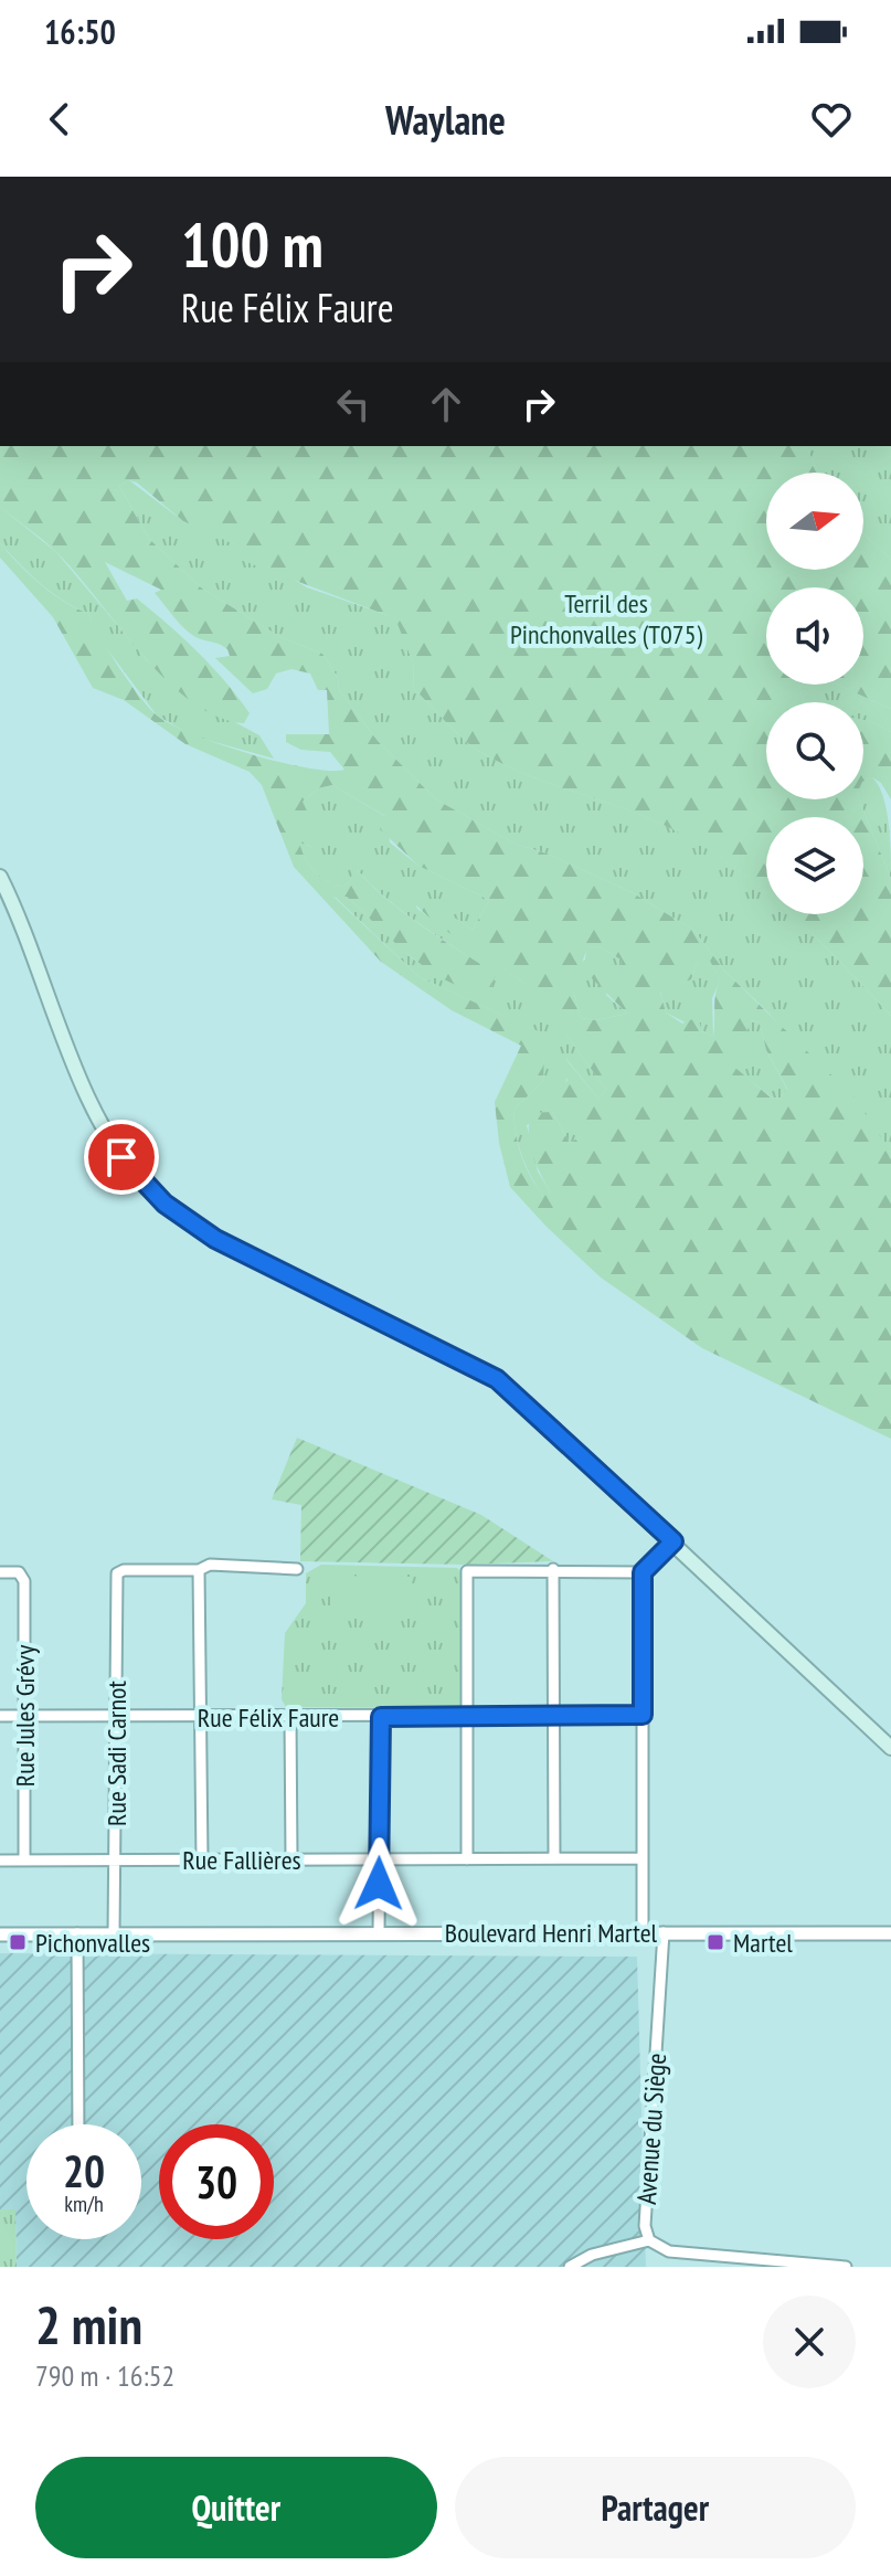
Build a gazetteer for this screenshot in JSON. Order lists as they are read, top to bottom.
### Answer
{
  "streets": {
    "street": [
      "Rue Jules Grévy",
      "Rue Félix Faure",
      "Rue Sadi Carnot",
      "Rue Fallières",
      "Boulevard Henri Martel",
      "Avenue du Siège"
    ]
  },
  "crossings": [
    ["Rue Jules Grévy", "Rue Félix Faure"],
    ["Rue Jules Grévy", "Rue Fallières"],
    ["Rue Félix Faure", "Rue Sadi Carnot"],
    ["Rue Sadi Carnot", "Rue Fallières"],
    ["Rue Sadi Carnot", "Boulevard Henri Martel"],
    ["Boulevard Henri Martel", "Avenue du Siège"]
  ],
  "parks": ["Terril des Pinchonvalles (T075)"],
  "places": {
    "transit": ["Pichonvalles", "Martel"]
  },
  "north": "right",
  "page": {
    "status": "16:50",
    "header": "Waylane",
    "turn": ["100 m", "Rue Félix Faure"],
    "speed": "20 km/h",
    "limit": "30",
    "heading": ["2 min", "790 m · 16:52"],
    "buttons": ["Quitter", "Partager"]
  }
}
